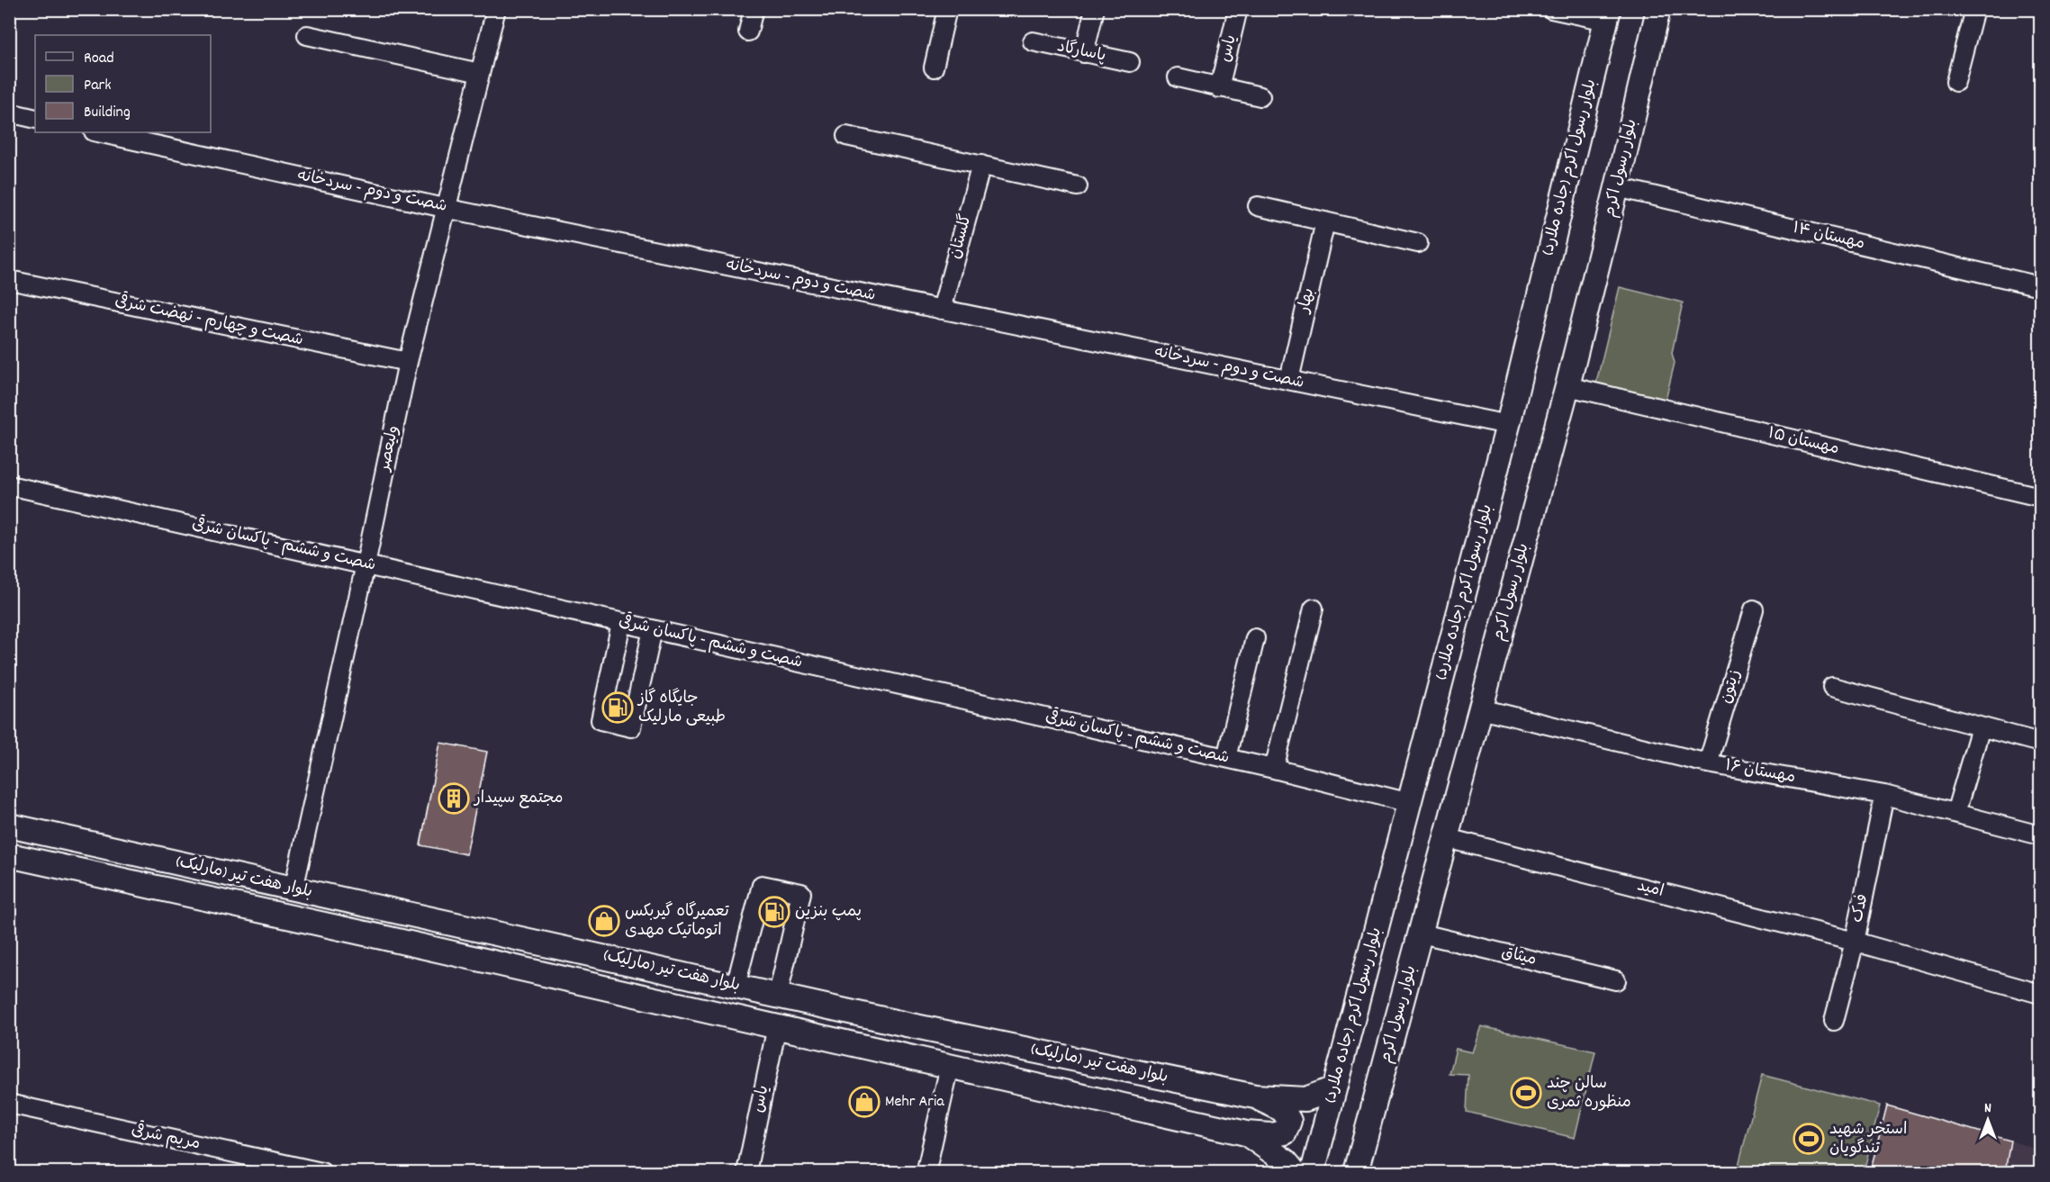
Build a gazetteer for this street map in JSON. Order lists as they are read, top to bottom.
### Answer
{
  "streets": {
    "main road": ["بلوار رسول اکرم (جاده ملارد)", "بلوار رسول اکرم", "بلوار هفت تیر (مارلیک)"],
    "street": [
      "یاس",
      "پاسارگاد",
      "شصت و دوم - سردخانه",
      "گلستان",
      "مهستان ۱۴",
      "بهار",
      "شصت و چهارم - نهضت شرقی",
      "مهستان ۱۵",
      "ولیعصر",
      "شصت و ششم - پاکسان شرقی",
      "زیتون",
      "مهستان ۱۶",
      "امید",
      "فدک",
      "میثاق",
      "مریم شرقی"
    ]
  },
  "crossings": [
    ["یاس", "بلوار هفت تیر (مارلیک)"],
    ["بلوار رسول اکرم (جاده ملارد)", "شصت و دوم - سردخانه"],
    ["بلوار رسول اکرم (جاده ملارد)", "شصت و ششم - پاکسان شرقی"],
    ["بلوار رسول اکرم (جاده ملارد)", "بلوار هفت تیر (مارلیک)"],
    ["بلوار رسول اکرم", "مهستان ۱۴"],
    ["بلوار رسول اکرم", "مهستان ۱۵"],
    ["بلوار رسول اکرم", "مهستان ۱۶"],
    ["بلوار رسول اکرم", "امید"],
    ["بلوار رسول اکرم", "میثاق"],
    ["شصت و دوم - سردخانه", "گلستان"],
    ["شصت و دوم - سردخانه", "بهار"],
    ["شصت و دوم - سردخانه", "ولیعصر"],
    ["شصت و چهارم - نهضت شرقی", "ولیعصر"],
    ["ولیعصر", "شصت و ششم - پاکسان شرقی"],
    ["ولیعصر", "بلوار هفت تیر (مارلیک)"],
    ["زیتون", "مهستان ۱۶"],
    ["مهستان ۱۶", "فدک"],
    ["امید", "فدک"]
  ],
  "places": {
    "fuel station": ["جایگاه گاز طبیعی مارلیک", "پمپ بنزین"],
    "building": ["مجتمع سپیدار"],
    "shop": ["تعمیرگاه گیربکس اتوماتیک مهدی", "Mehr Aria"],
    "sports": ["سالن چند منظوره ثمری", "استخر شهید تندگویان"]
  },
  "legend": ["Road", "Park", "Building"],
  "north": "top"
}
